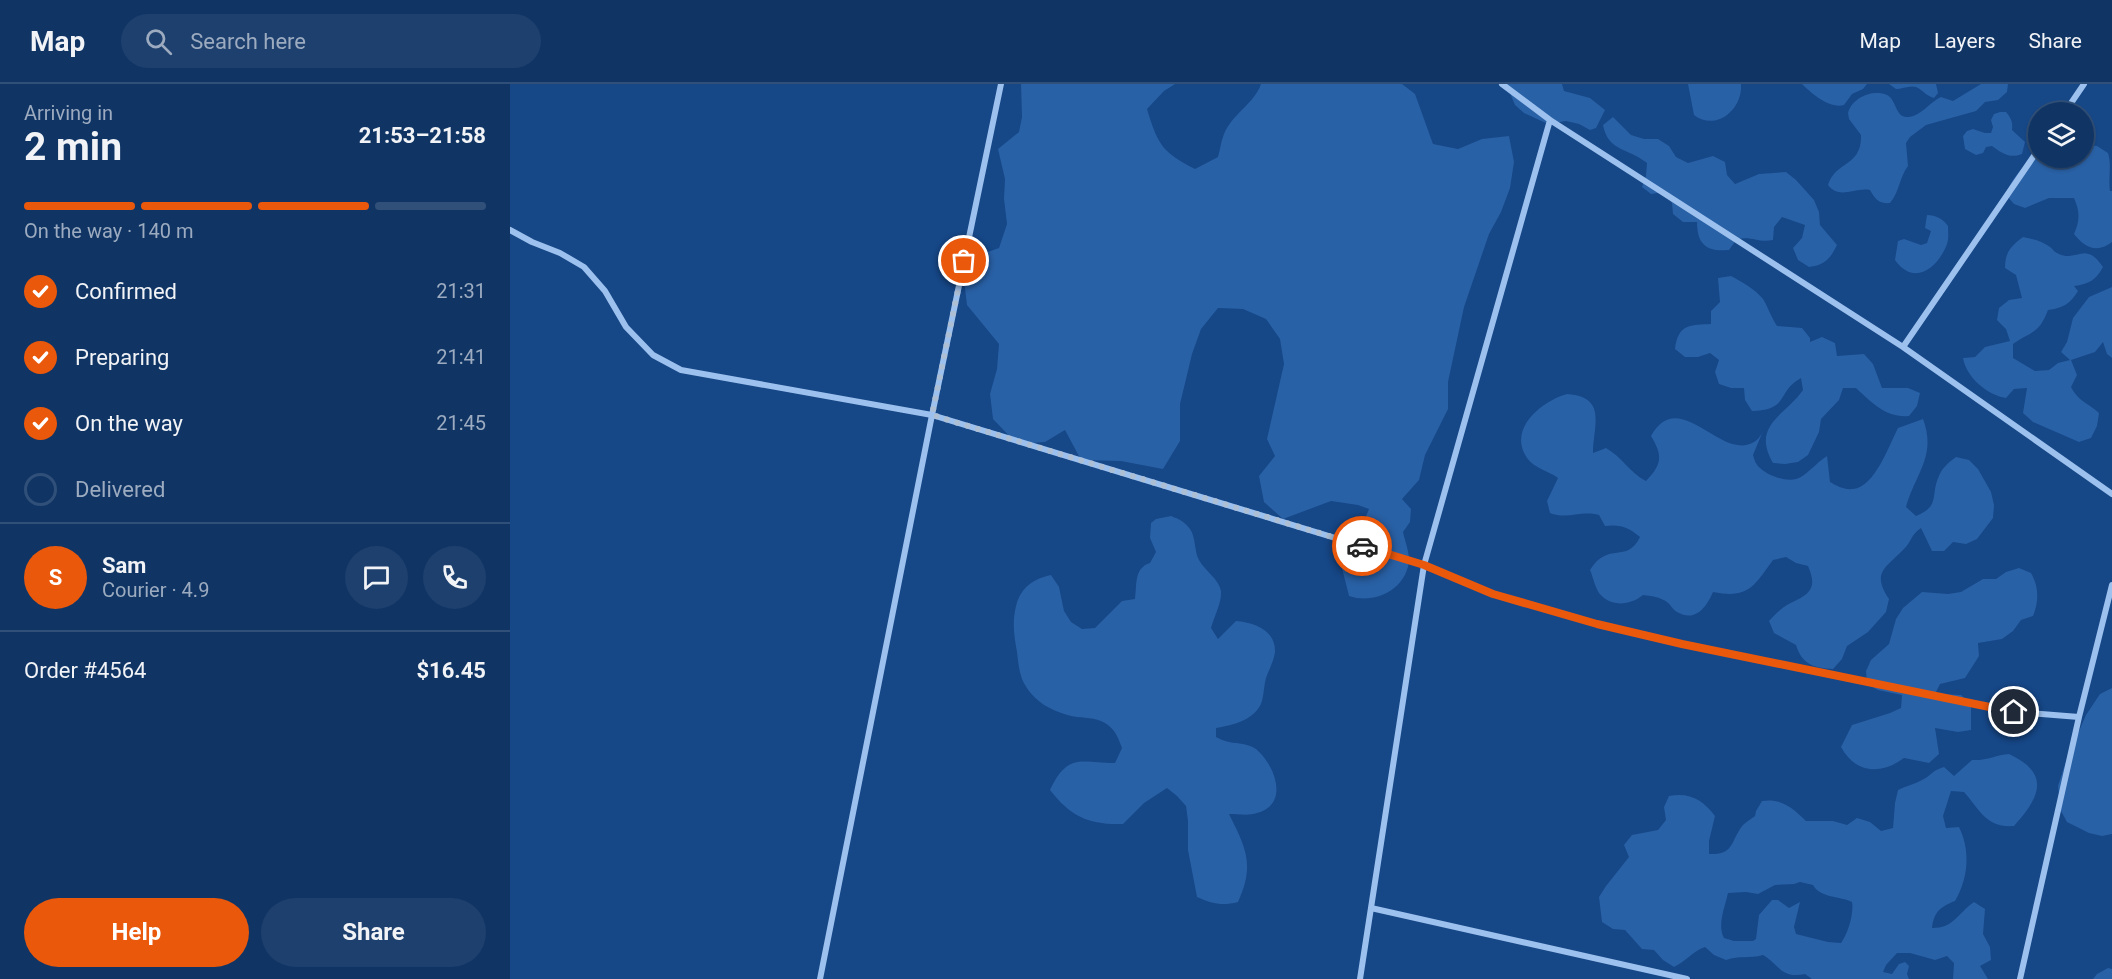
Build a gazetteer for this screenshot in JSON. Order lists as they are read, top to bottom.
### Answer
{
  "page": {
    "header": "Map",
    "search": "Search here",
    "nav": ["Map", "Layers", "Share"],
    "heading": ["2 min", "Arriving in", "21:53–21:58"],
    "panel": [
      "Sam",
      "Courier · 4.9",
      "Order #4564",
      "$16.45"
    ],
    "bar": "On the way · 140 m",
    "list": [
      ["Confirmed", "21:31"],
      ["Preparing", "21:41"],
      ["On the way", "21:45"],
      "Delivered"
    ],
    "round": "S",
    "buttons": ["Help", "Share"]
  }
}
